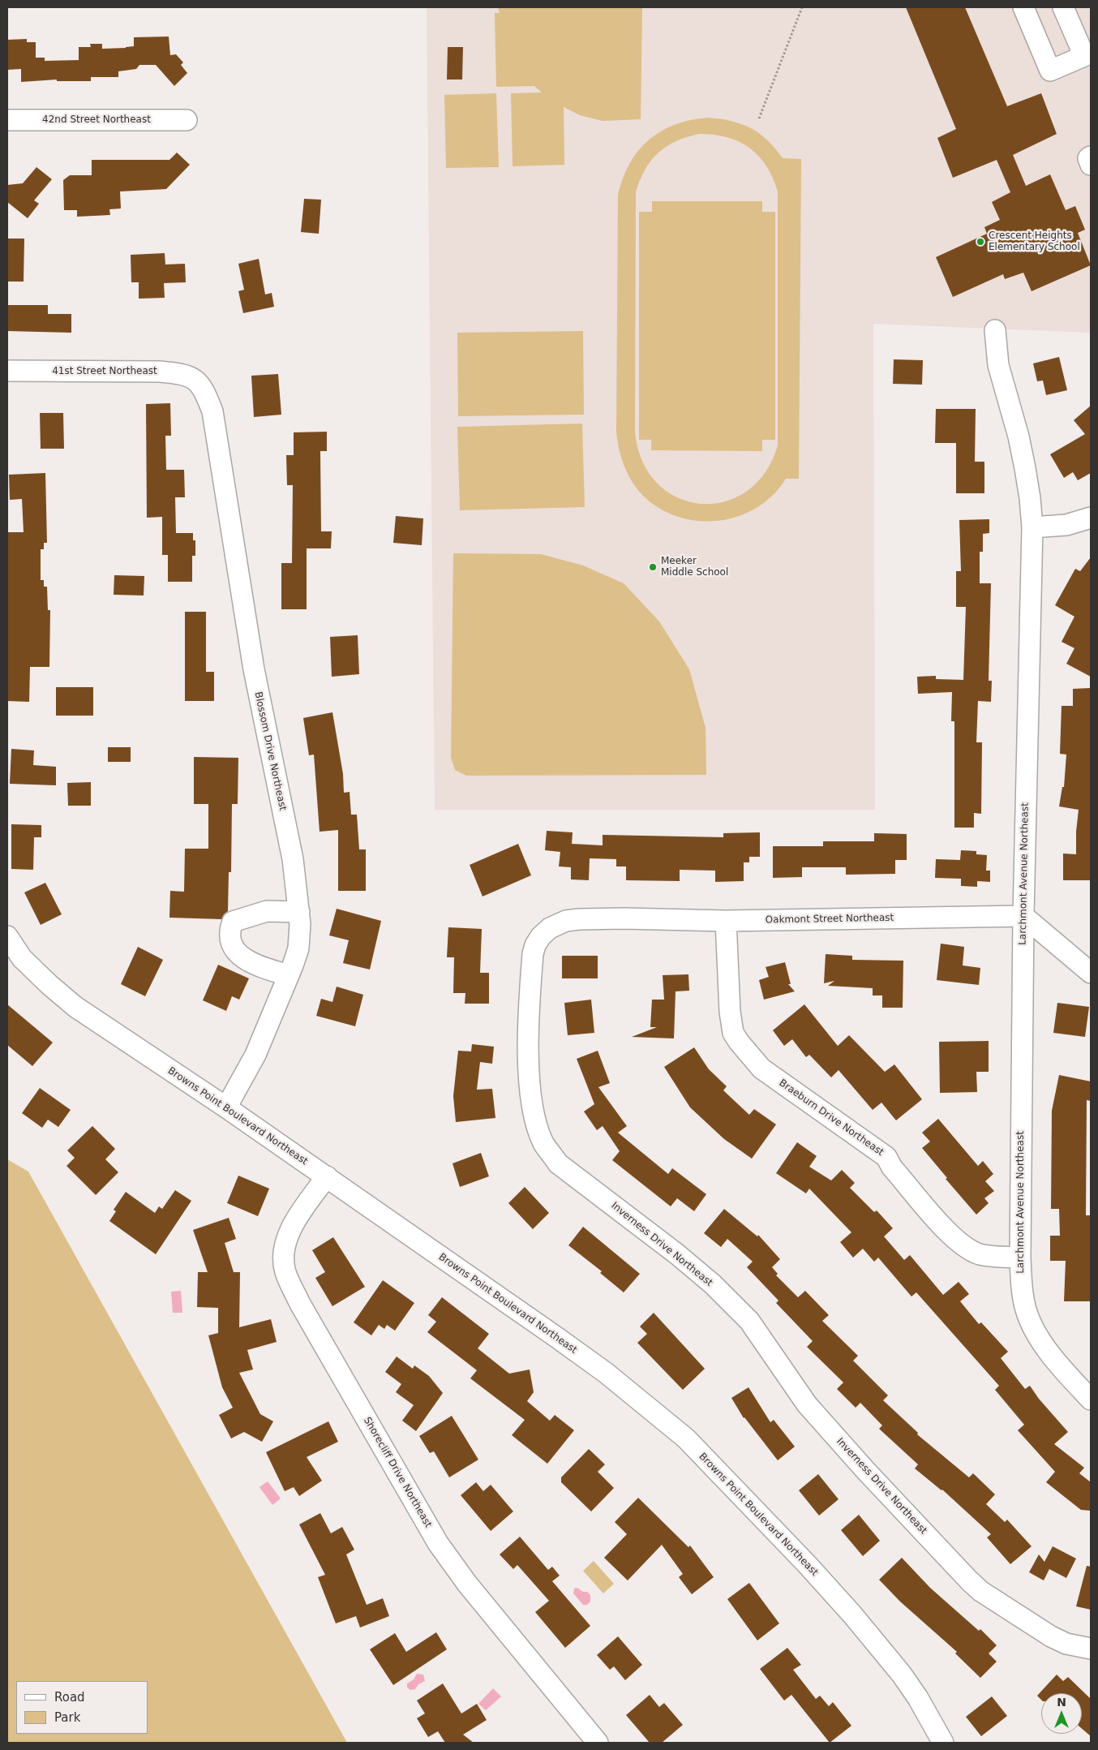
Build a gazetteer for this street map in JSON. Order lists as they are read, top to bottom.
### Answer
{
  "streets": {
    "street": [
      "42nd Street Northeast",
      "41st Street Northeast",
      "Blossom Drive Northeast",
      "Larchmont Avenue Northeast",
      "Oakmont Street Northeast",
      "Browns Point Boulevard Northeast",
      "Braeburn Drive Northeast",
      "Inverness Drive Northeast",
      "Shorecliff Drive Northeast"
    ]
  },
  "crossings": [
    ["41st Street Northeast", "Blossom Drive Northeast"],
    ["Blossom Drive Northeast", "Browns Point Boulevard Northeast"],
    ["Larchmont Avenue Northeast", "Oakmont Street Northeast"],
    ["Larchmont Avenue Northeast", "Braeburn Drive Northeast"],
    ["Oakmont Street Northeast", "Braeburn Drive Northeast"],
    ["Oakmont Street Northeast", "Inverness Drive Northeast"],
    ["Browns Point Boulevard Northeast", "Shorecliff Drive Northeast"]
  ],
  "places": ["Crescent Heights Elementary School", "Meeker Middle School"],
  "legend": ["Road", "Park"],
  "north": "top"
}
